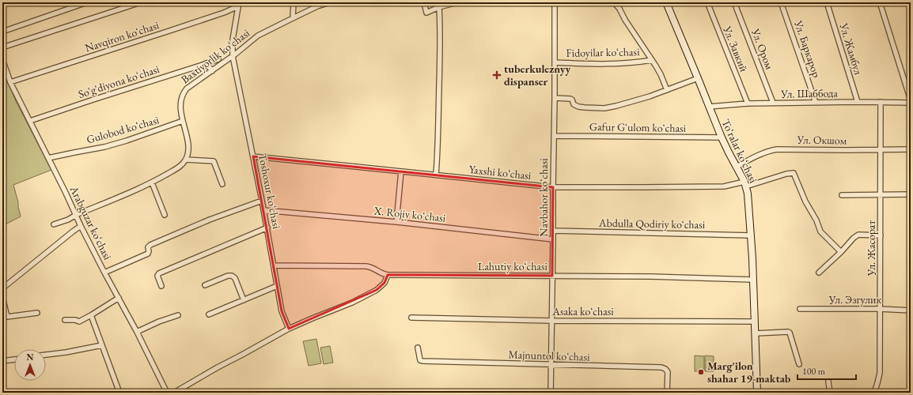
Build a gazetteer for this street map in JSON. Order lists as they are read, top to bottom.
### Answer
{
  "streets": {
    "main road": ["Toʻralar koʻchasi"],
    "street": [
      "Navqiron koʻchasi",
      "Ул. Завкий",
      "Ул. Ором",
      "Ул. Баркарор",
      "Ул. Жамбул",
      "Fidoyilar koʻchasi",
      "Baxtiyorlik koʻchasi",
      "Soʻgʻdiyona koʻchasi",
      "Ул. Шаббода",
      "Gafur Gʻulom koʻchasi",
      "Gulobod koʻchasi",
      "Ул. Окшом",
      "Yaxshi koʻchasi",
      "Toshoxur koʻchasi",
      "Navbahor koʻchasi",
      "X. Rojiy koʻchasi",
      "Arabguzar koʻchasi",
      "Abdulla Qodiriy koʻchasi",
      "Ул. Жасорат",
      "Lahutiy koʻchasi",
      "Ул. Эзгулик",
      "Asaka koʻchasi",
      "Majnuntol koʻchasi"
    ]
  },
  "crossings": [
    ["Navqiron koʻchasi", "Toshoxur koʻchasi"],
    ["Navqiron koʻchasi", "Arabguzar koʻchasi"],
    ["Ул. Завкий", "Ул. Шаббода"],
    ["Ул. Ором", "Ул. Шаббода"],
    ["Ул. Баркарор", "Ул. Шаббода"],
    ["Ул. Жамбул", "Ул. Шаббода"],
    ["Fidoyilar koʻchasi", "Navbahor koʻchasi"],
    ["Baxtiyorlik koʻchasi", "Gulobod koʻchasi"],
    ["Baxtiyorlik koʻchasi", "Toshoxur koʻchasi"],
    ["Soʻgʻdiyona koʻchasi", "Arabguzar koʻchasi"],
    ["Ул. Шаббода", "Toʻralar koʻchasi"],
    ["Ул. Шаббода", "Ул. Жасорат"],
    ["Gafur Gʻulom koʻchasi", "Toʻralar koʻchasi"],
    ["Gafur Gʻulom koʻchasi", "Navbahor koʻchasi"],
    ["Gulobod koʻchasi", "Arabguzar koʻchasi"],
    ["Ул. Окшом", "Toʻralar koʻchasi"],
    ["Ул. Окшом", "Ул. Жасорат"],
    ["Toʻralar koʻchasi", "Yaxshi koʻchasi"],
    ["Toʻralar koʻchasi", "Abdulla Qodiriy koʻchasi"],
    ["Toʻralar koʻchasi", "Lahutiy koʻchasi"],
    ["Toʻralar koʻchasi", "Asaka koʻchasi"],
    ["Yaxshi koʻchasi", "Toshoxur koʻchasi"],
    ["Yaxshi koʻchasi", "Navbahor koʻchasi"],
    ["Toshoxur koʻchasi", "X. Rojiy koʻchasi"],
    ["Toshoxur koʻchasi", "Lahutiy koʻchasi"],
    ["Navbahor koʻchasi", "X. Rojiy koʻchasi"],
    ["Navbahor koʻchasi", "Abdulla Qodiriy koʻchasi"],
    ["Navbahor koʻchasi", "Lahutiy koʻchasi"],
    ["Navbahor koʻchasi", "Asaka koʻchasi"],
    ["Navbahor koʻchasi", "Majnuntol koʻchasi"],
    ["Ул. Жасорат", "Ул. Эзгулик"]
  ],
  "places": {
    "health": ["tuberkuleznyy dispanser"],
    "other": ["Marg'ilon shahar 19-maktab"]
  },
  "scale_bar": "100 m",
  "north": "top"
}
